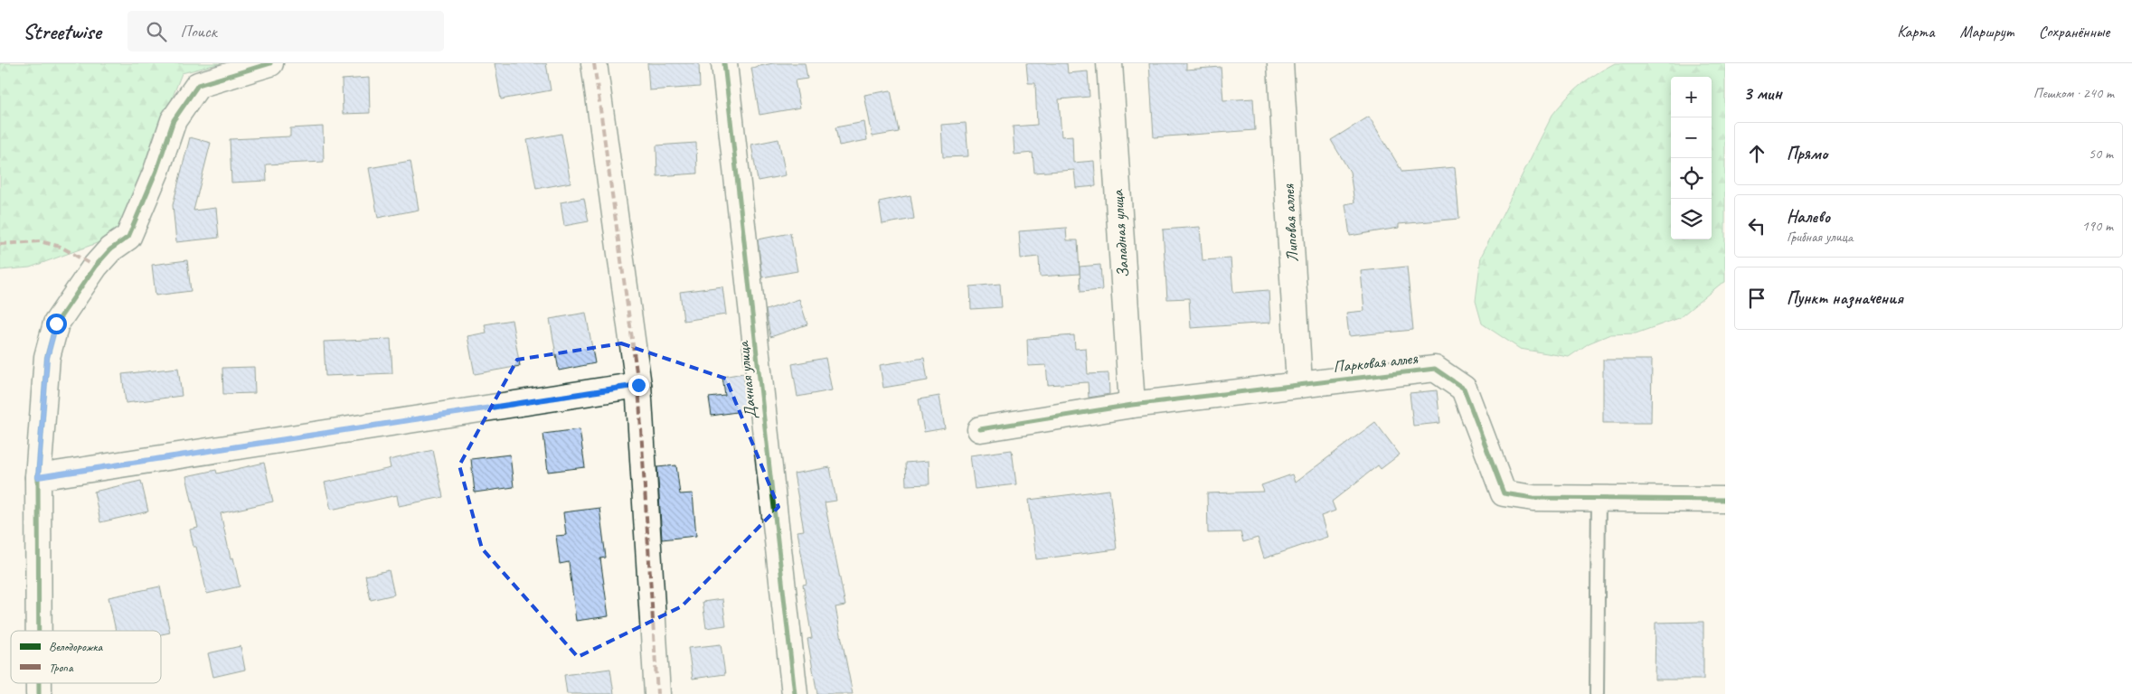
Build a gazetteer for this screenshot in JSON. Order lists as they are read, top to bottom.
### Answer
{
  "streets": {
    "street": [
      "Липовая аллея",
      "Западная улица",
      "Парковая аллея",
      "Дачная улица"
    ]
  },
  "crossings": [
    ["Липовая аллея", "Парковая аллея"],
    ["Западная улица", "Парковая аллея"]
  ],
  "legend": ["Велодорожка", "Тропа"],
  "page": {
    "header": "Streetwise",
    "search": "Поиск",
    "nav": ["Карта", "Маршрут", "Сохранённые"],
    "heading": ["3 мин", "Пешком · 240 m"],
    "map_buttons": ["+", "−"],
    "list": [
      ["Прямо", "50 m"],
      ["Налево", "Грибная улица", "190 m"],
      "Пункт назначения"
    ]
  }
}
